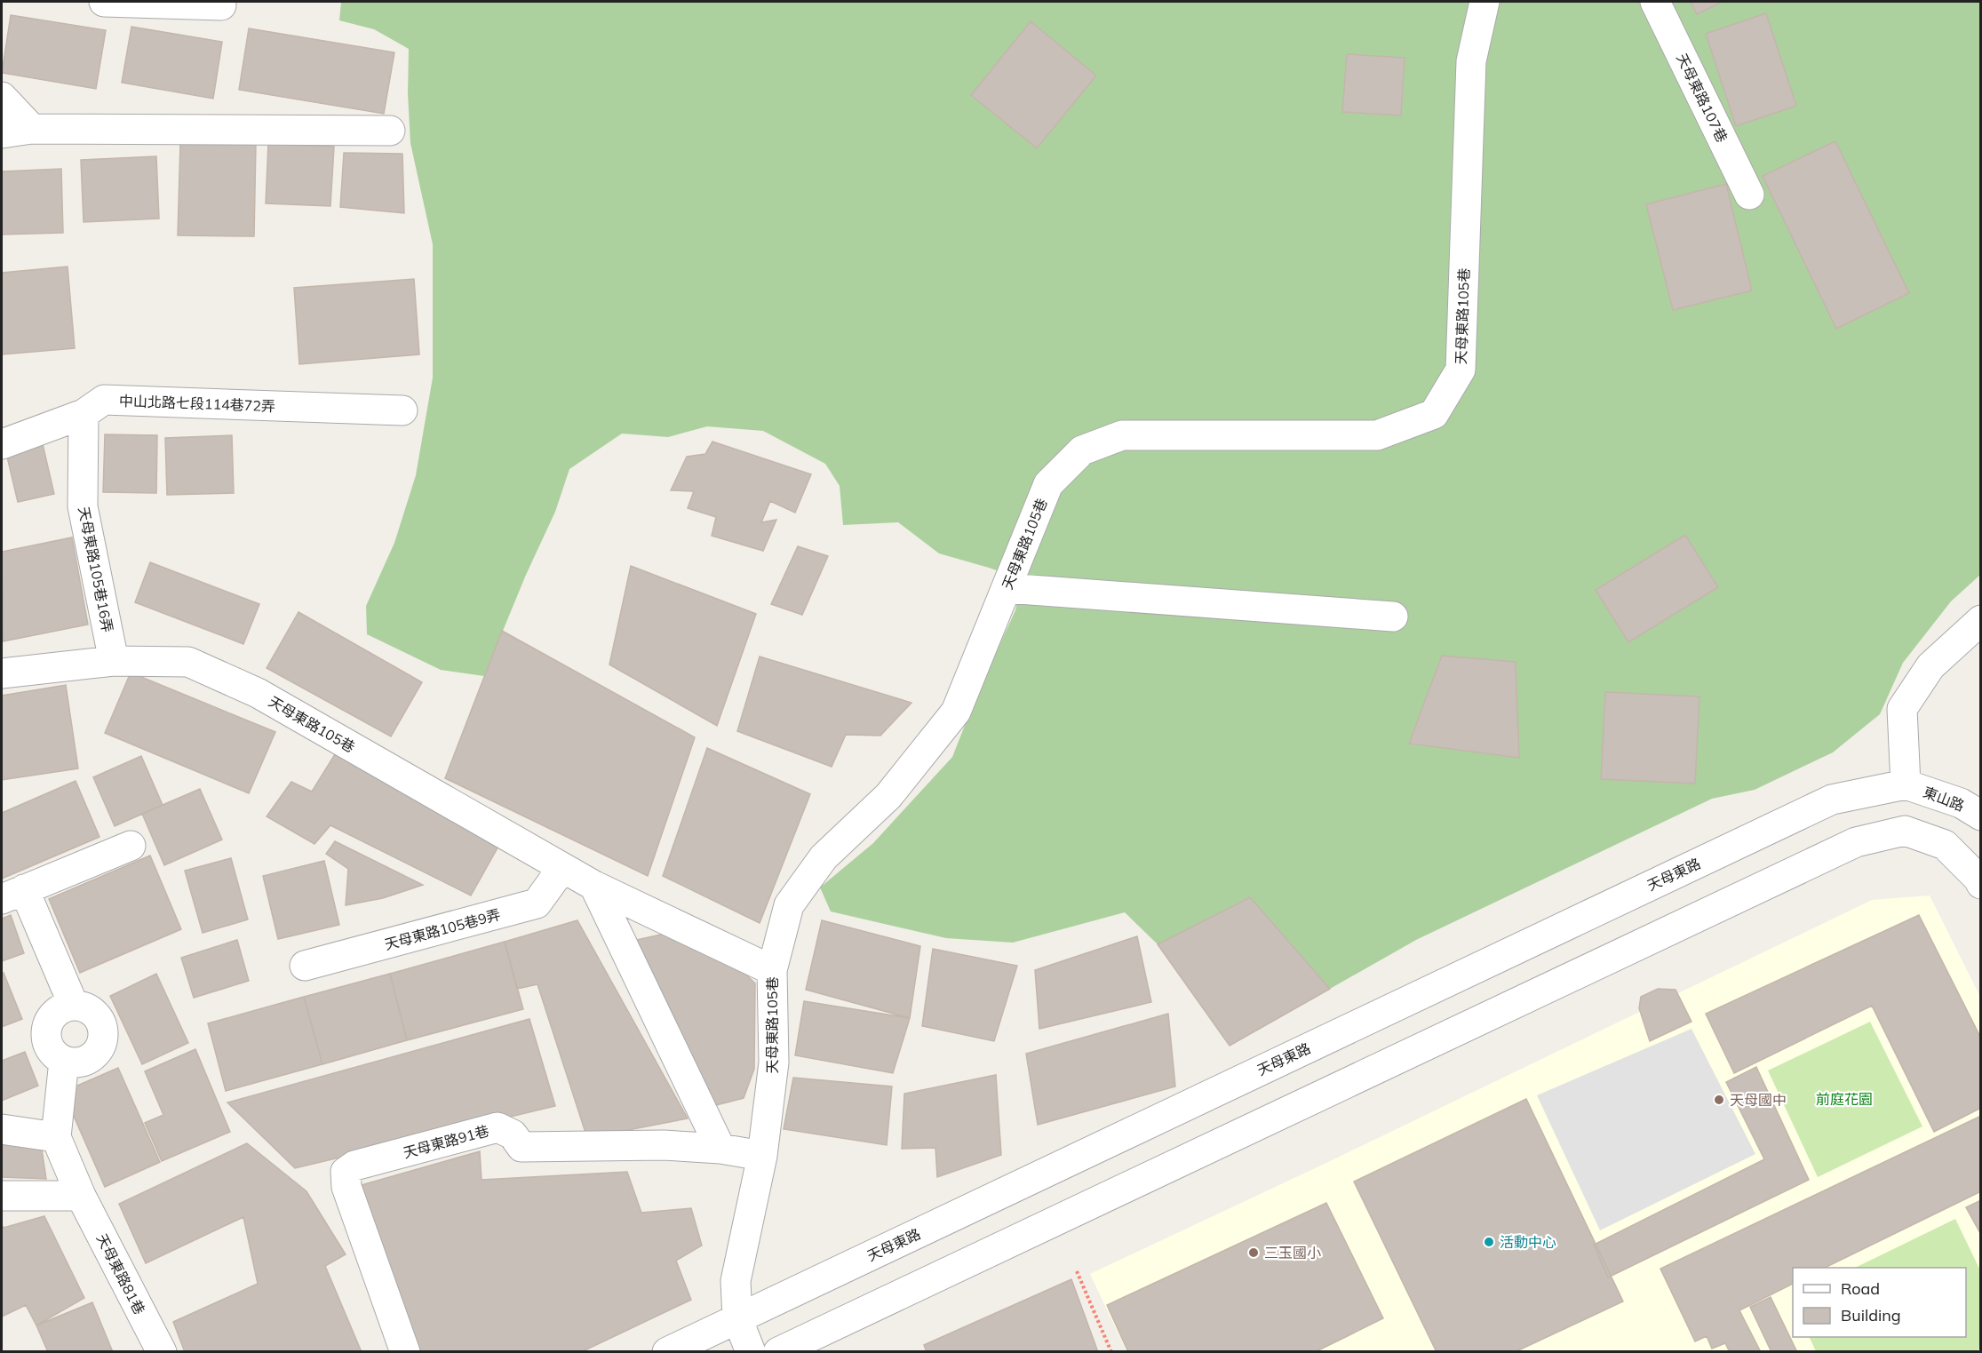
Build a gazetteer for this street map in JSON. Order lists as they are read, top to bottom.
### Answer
{
  "streets": {
    "street": [
      "天母東路107巷",
      "天母東路105巷",
      "中山北路七段114巷72弄",
      "天母東路105巷16弄",
      "東山路",
      "天母東路",
      "天母東路105巷9弄",
      "天母東路91巷",
      "天母東路81巷"
    ]
  },
  "crossings": [
    ["天母東路105巷", "天母東路105巷16弄"],
    ["天母東路105巷", "天母東路"],
    ["天母東路105巷", "天母東路105巷9弄"],
    ["天母東路105巷", "天母東路91巷"],
    ["中山北路七段114巷72弄", "天母東路105巷16弄"],
    ["東山路", "天母東路"]
  ],
  "parks": ["前庭花園"],
  "places": ["天母國中", "活動中心", "三玉國小"],
  "legend": ["Road", "Building"]
}
